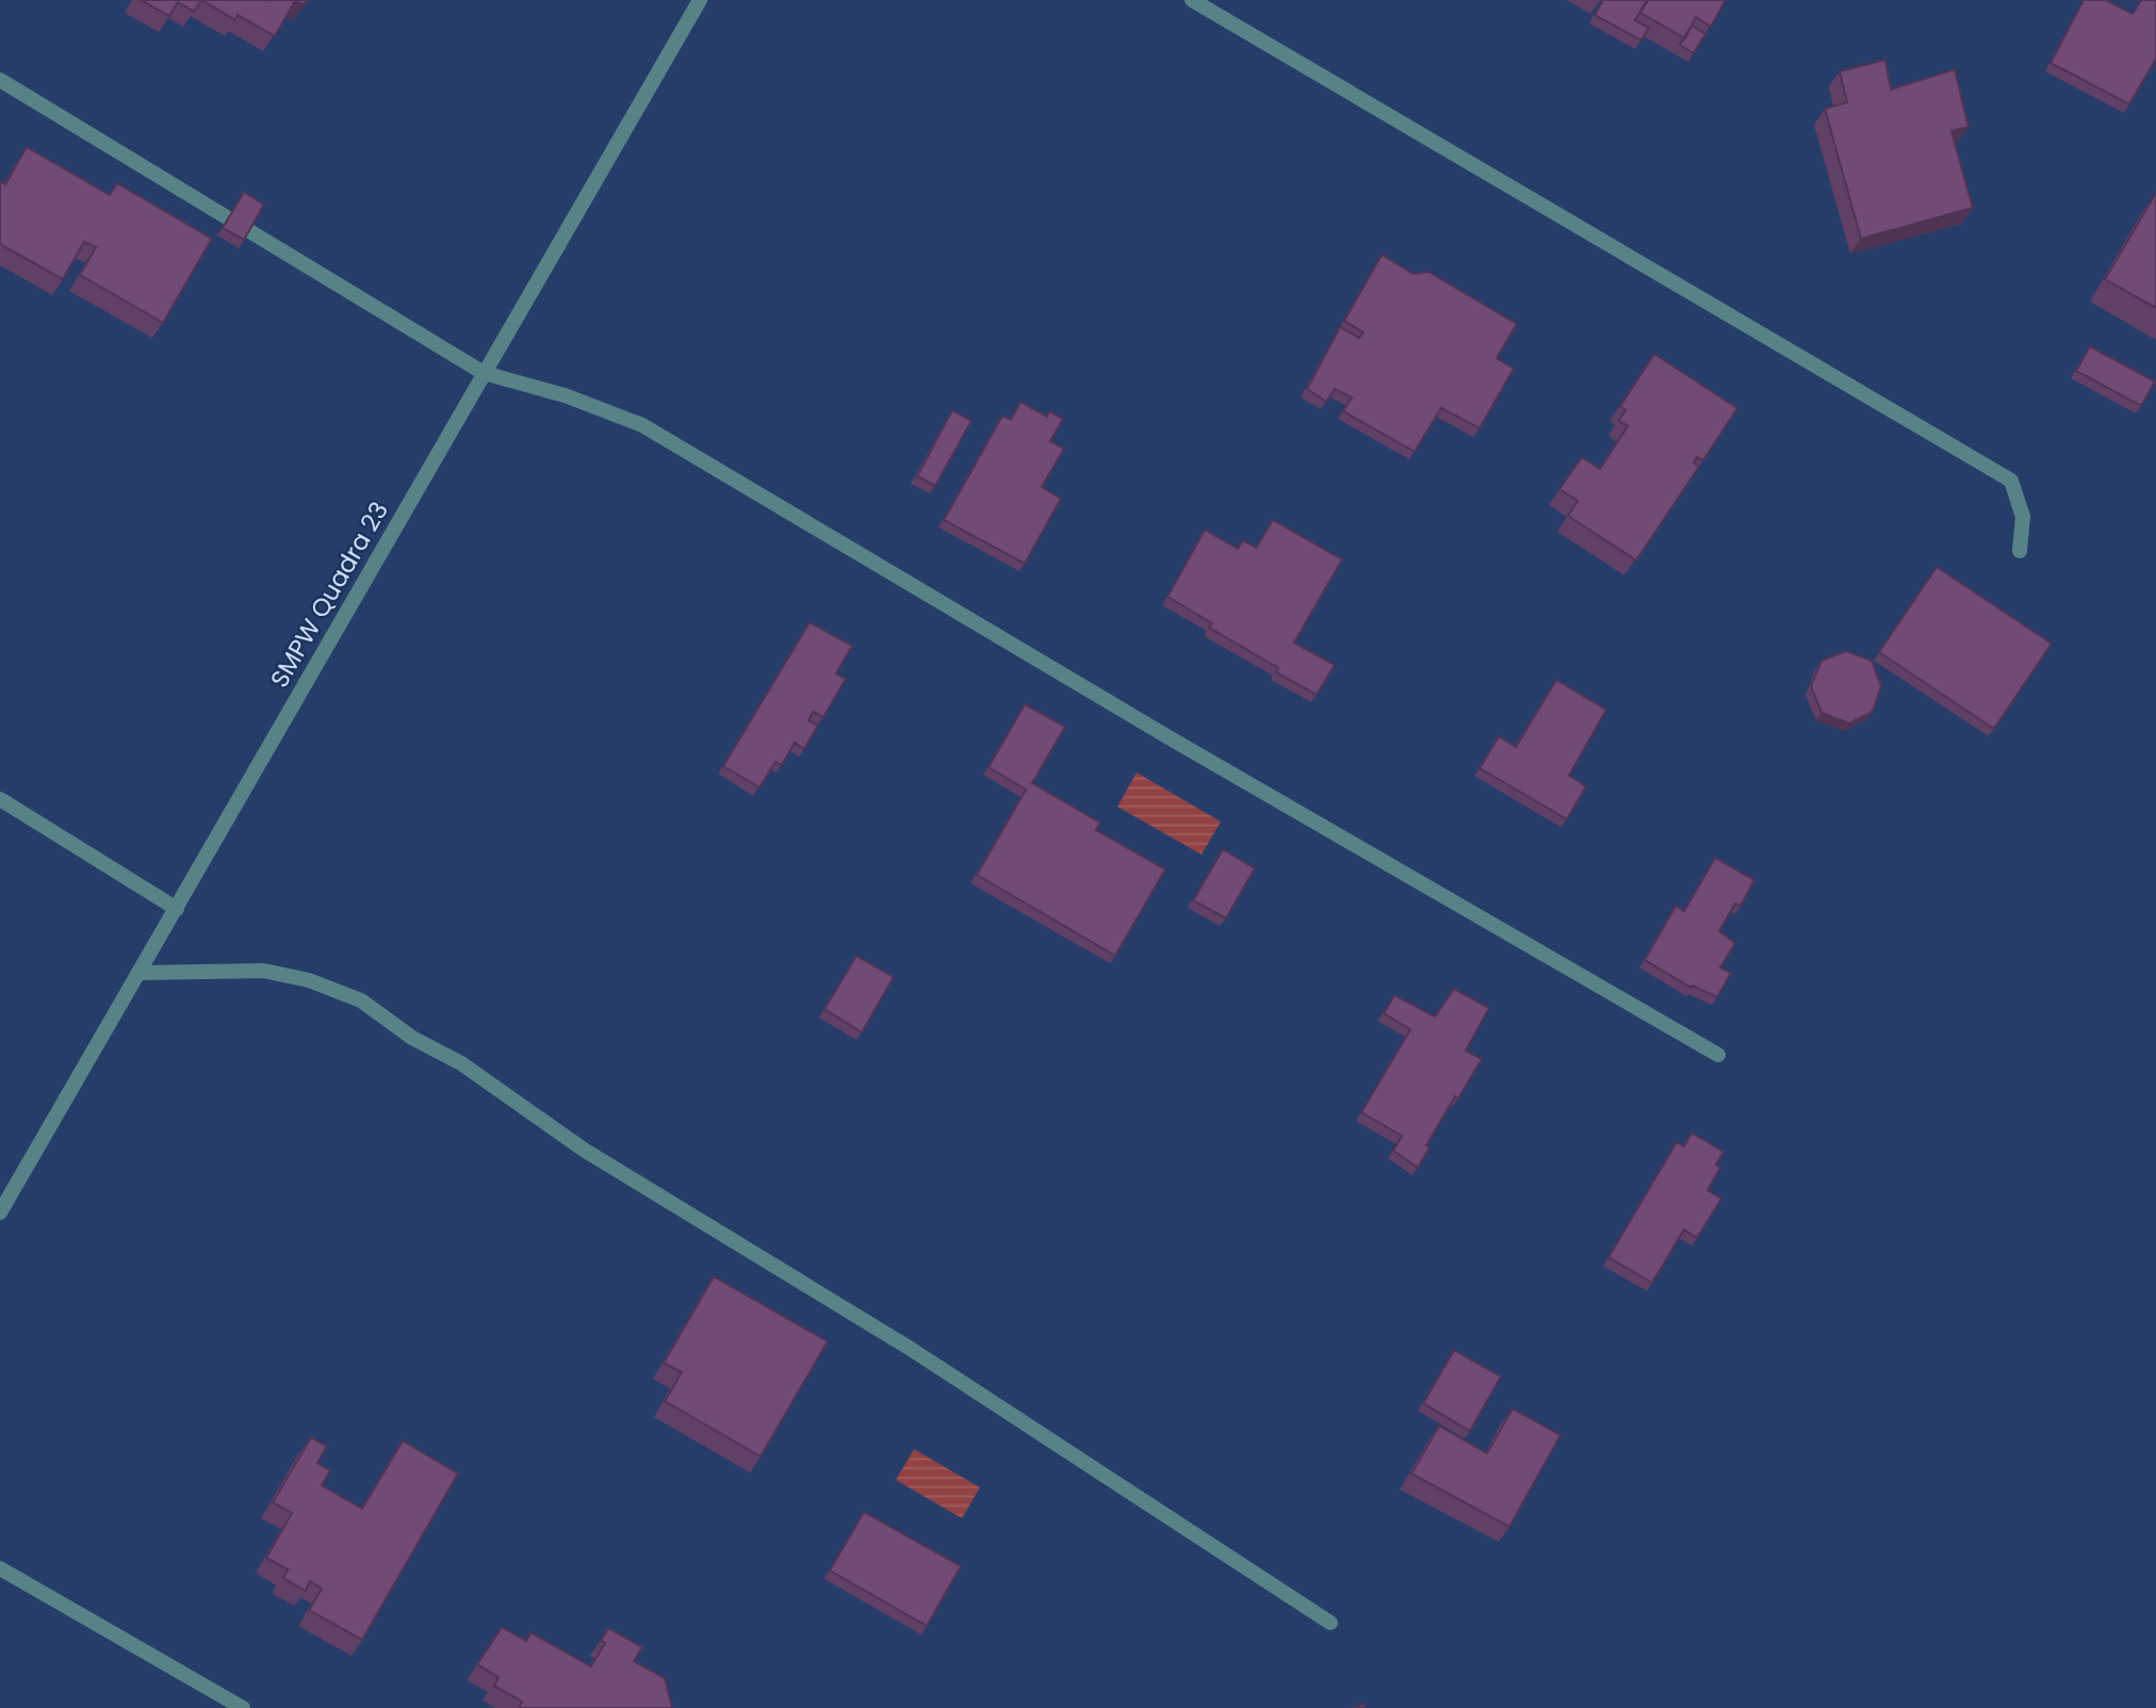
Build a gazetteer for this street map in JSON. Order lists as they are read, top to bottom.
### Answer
{
  "streets": {
    "street": ["SMPW Quadra 23"]
  }
}
